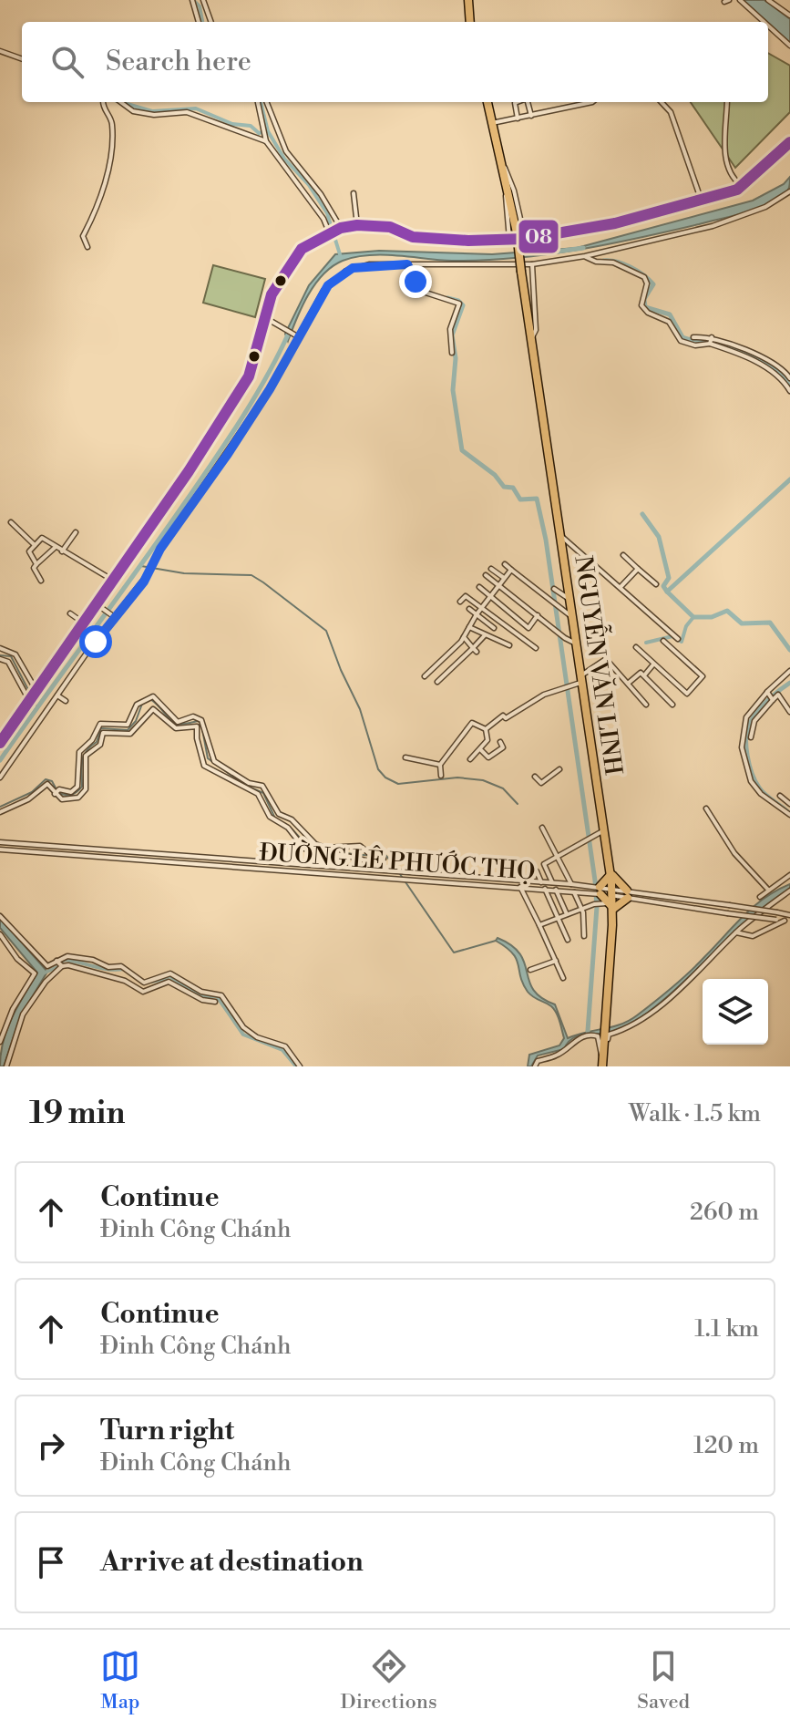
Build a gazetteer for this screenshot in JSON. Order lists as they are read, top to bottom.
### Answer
{
  "streets": {
    "highway": ["NGUYỄN VĂN LINH"],
    "street": ["ĐƯỜNG LÊ PHƯỚC THỌ"]
  },
  "crossings": [
    ["NGUYỄN VĂN LINH", "ĐƯỜNG LÊ PHƯỚC THỌ"]
  ],
  "lines": ["transit line 08"],
  "page": {
    "search": "Search here",
    "heading": ["19 min", "Walk · 1.5 km"],
    "list": [
      ["Continue", "Đinh Công Chánh", "260 m"],
      ["Continue", "Đinh Công Chánh", "1.1 km"],
      ["Turn right", "Đinh Công Chánh", "120 m"],
      "Arrive at destination"
    ],
    "nav": ["Map", "Directions", "Saved"]
  }
}
